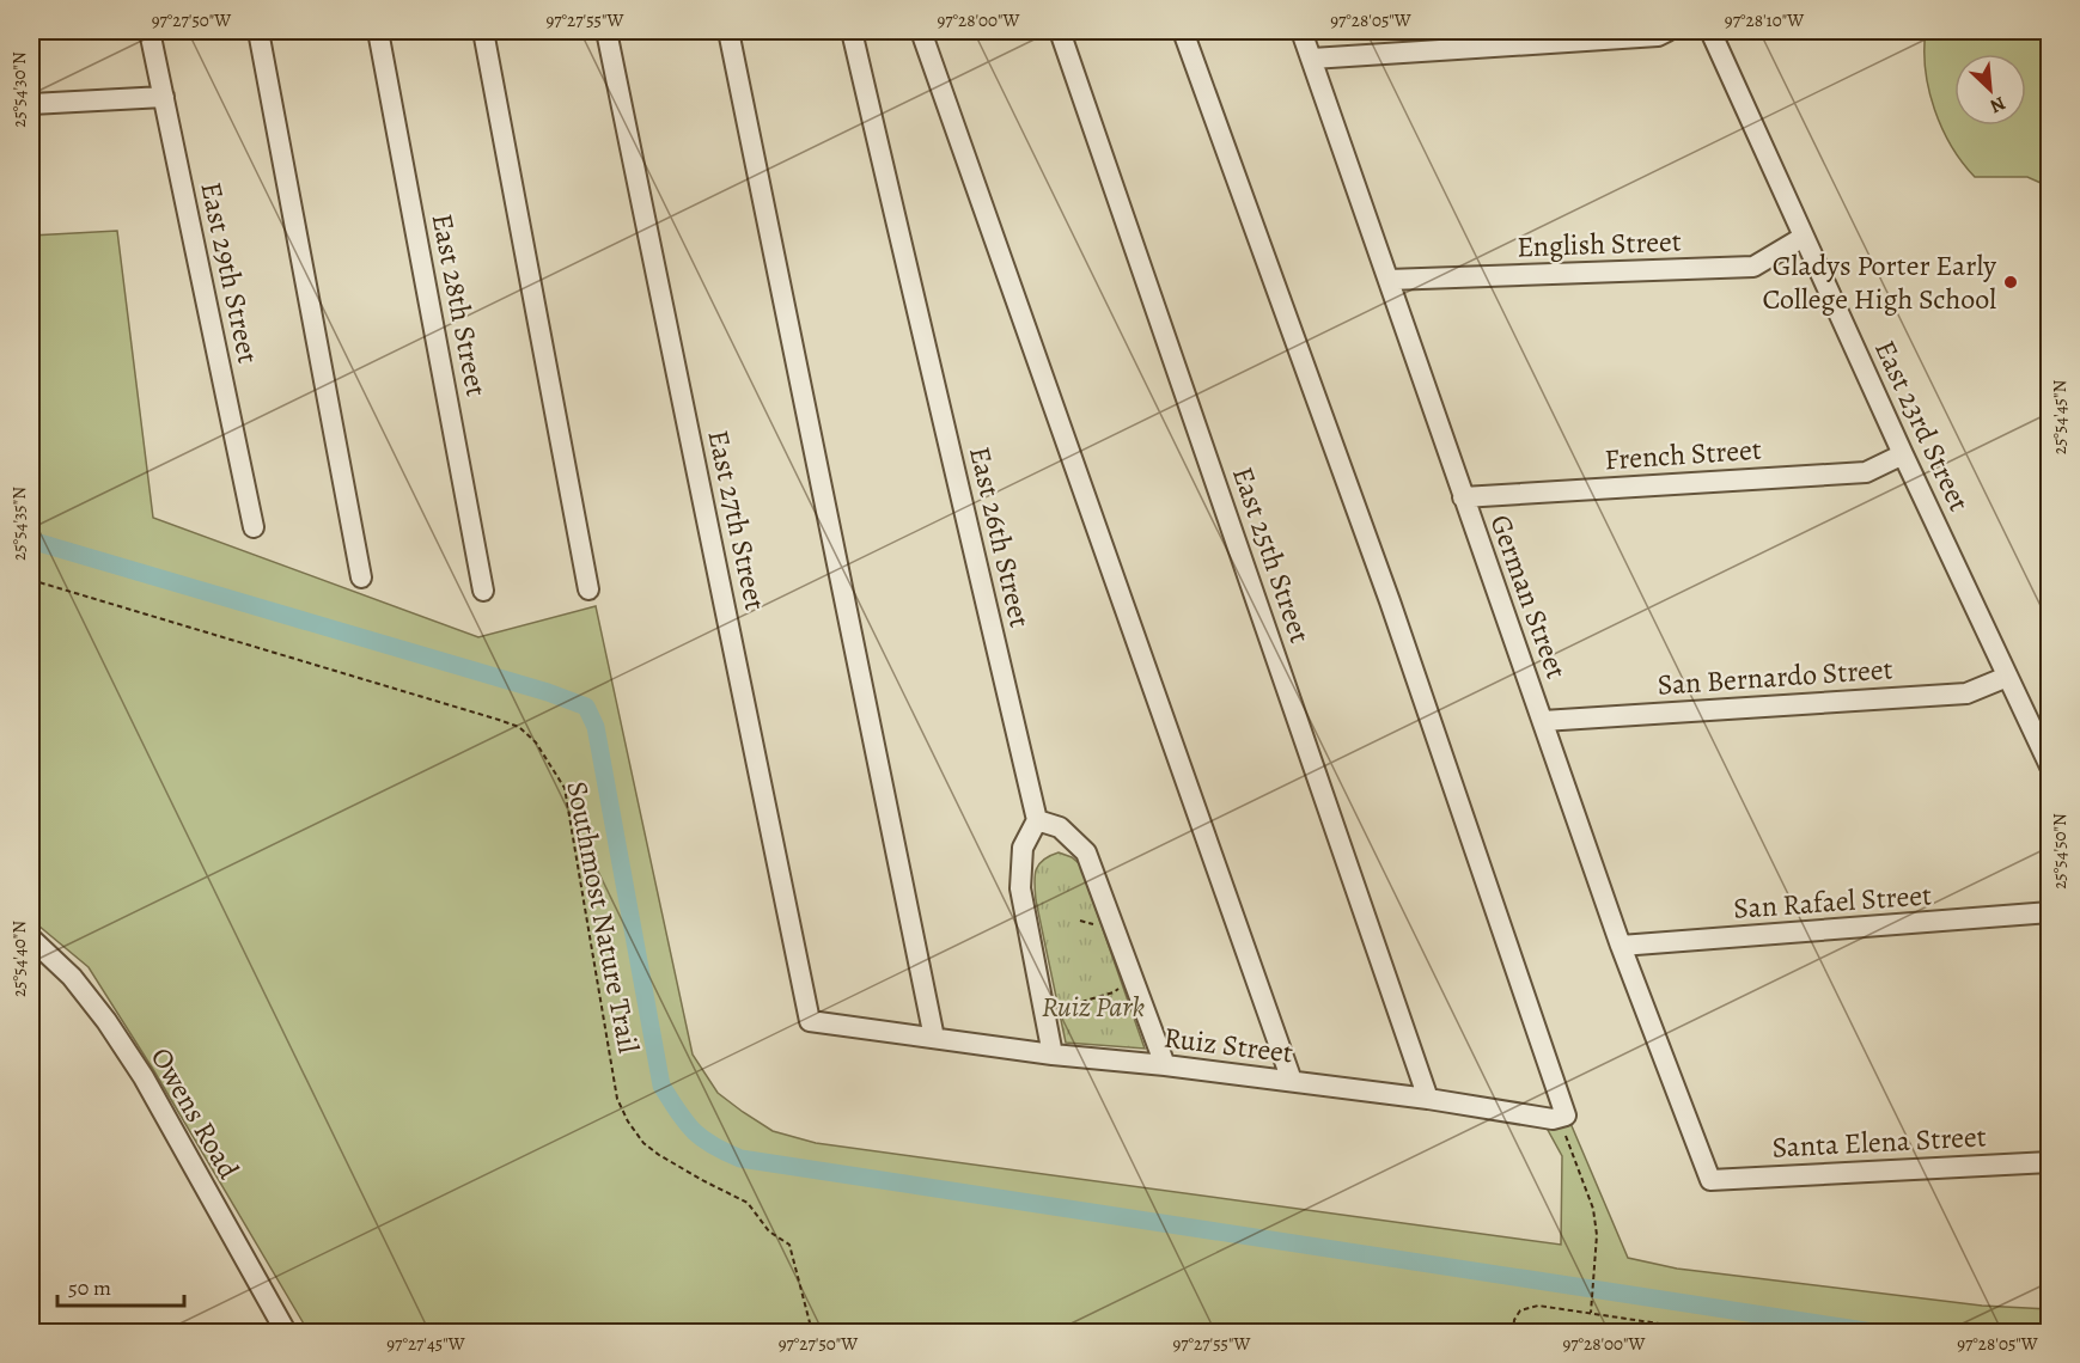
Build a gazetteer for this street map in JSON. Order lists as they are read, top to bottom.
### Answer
{
  "streets": {
    "street": [
      "English Street",
      "East 29th Street",
      "East 28th Street",
      "East 23rd Street",
      "French Street",
      "East 27th Street",
      "East 26th Street",
      "East 25th Street",
      "German Street",
      "San Bernardo Street",
      "San Rafael Street",
      "Ruiz Street",
      "Owens Road",
      "Santa Elena Street"
    ],
    "path": ["Southmost Nature Trail"]
  },
  "crossings": [
    ["English Street", "East 23rd Street"],
    ["English Street", "German Street"],
    ["East 23rd Street", "French Street"],
    ["East 23rd Street", "San Bernardo Street"],
    ["French Street", "German Street"],
    ["East 27th Street", "Ruiz Street"],
    ["East 25th Street", "Ruiz Street"],
    ["German Street", "San Bernardo Street"],
    ["German Street", "San Rafael Street"],
    ["German Street", "Santa Elena Street"]
  ],
  "parks": ["Ruiz Park"],
  "places": ["Gladys Porter Early College High School"],
  "scale_bar": "50 m",
  "north": "bottom right",
  "coordinates": [
    "97°27'50\"W",
    "97°27'55\"W",
    "97°28'00\"W",
    "97°28'05\"W",
    "97°28'10\"W",
    "25°54'30\"N",
    "25°54'45\"N",
    "25°54'35\"N",
    "25°54'50\"N",
    "25°54'40\"N",
    "97°27'45\"W"
  ]
}
